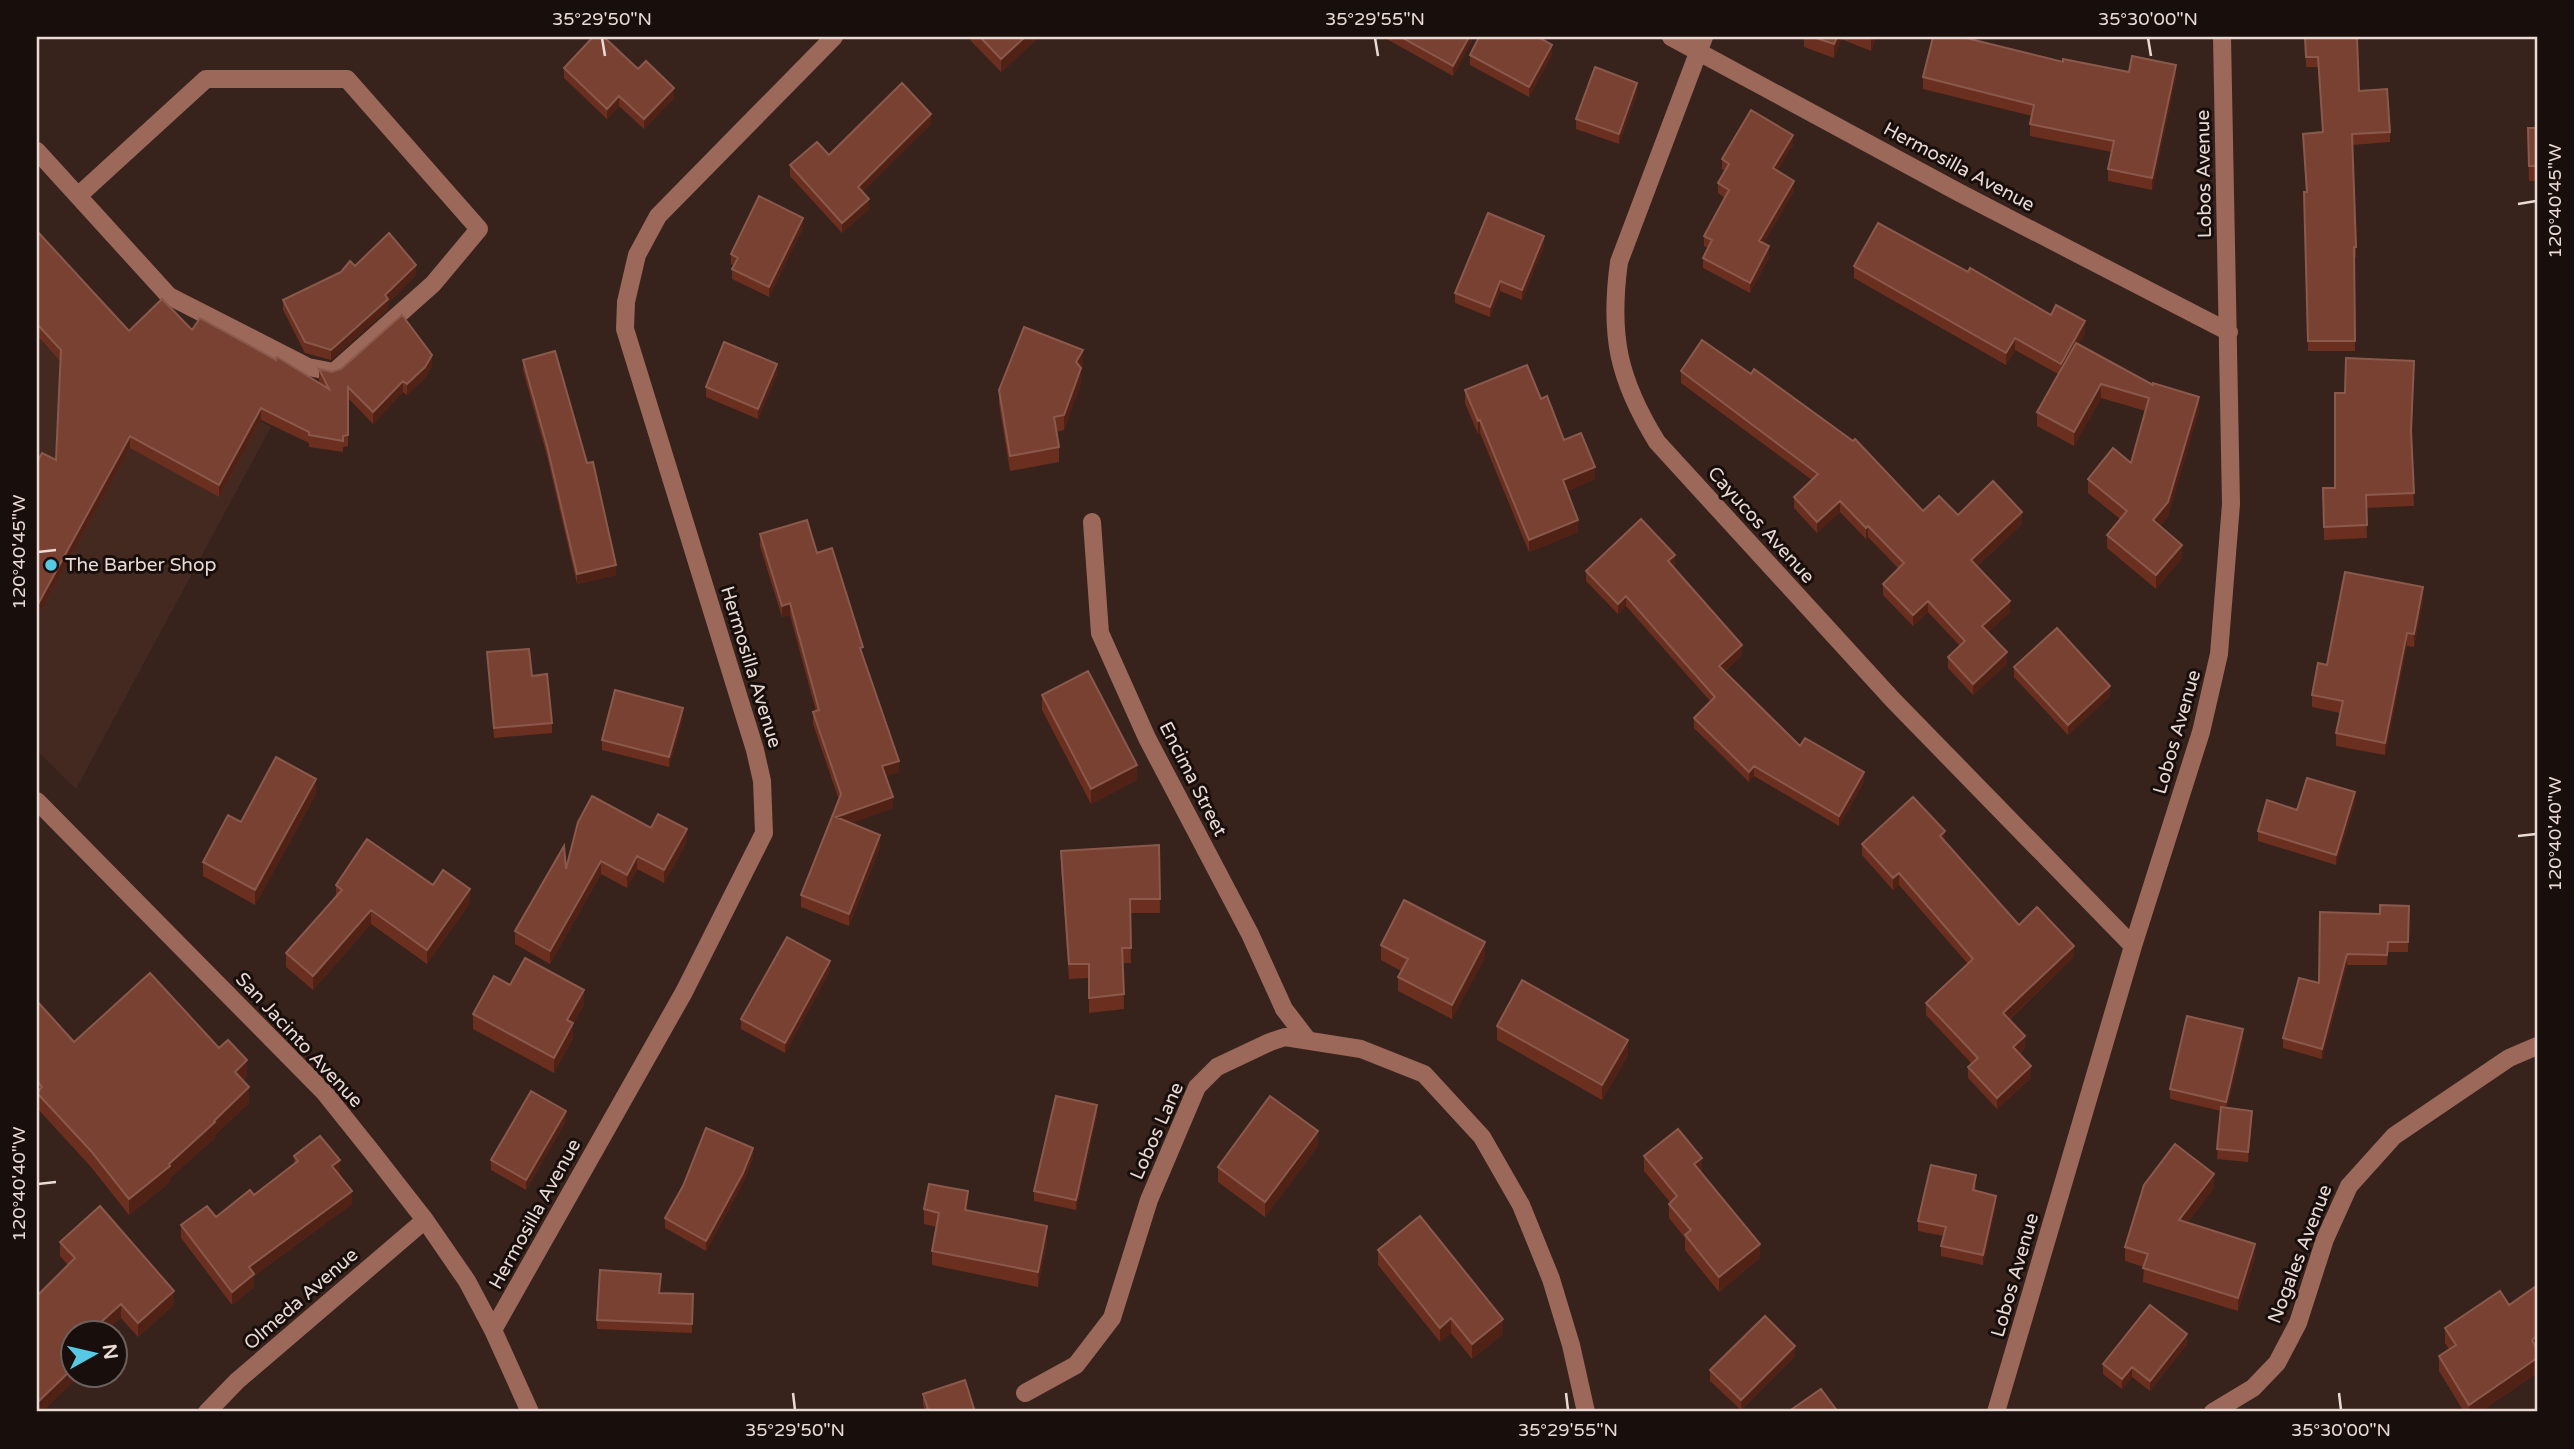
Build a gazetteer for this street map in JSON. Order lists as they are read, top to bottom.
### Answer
{
  "streets": {
    "street": [
      "Hermosilla Avenue",
      "Lobos Avenue",
      "Cayucos Avenue",
      "Encima Street",
      "San Jacinto Avenue",
      "Lobos Lane",
      "Nogales Avenue",
      "Olmeda Avenue"
    ]
  },
  "crossings": [
    ["Hermosilla Avenue", "Lobos Avenue"],
    ["Hermosilla Avenue", "Cayucos Avenue"],
    ["Hermosilla Avenue", "San Jacinto Avenue"],
    ["Lobos Avenue", "Cayucos Avenue"],
    ["Encima Street", "Lobos Lane"],
    ["San Jacinto Avenue", "Olmeda Avenue"]
  ],
  "places": ["The Barber Shop"],
  "north": "right",
  "coordinates": [
    "35°29'50\"N",
    "35°29'55\"N",
    "35°30'00\"N",
    "120°40'45\"W",
    "120°40'40\"W"
  ]
}
